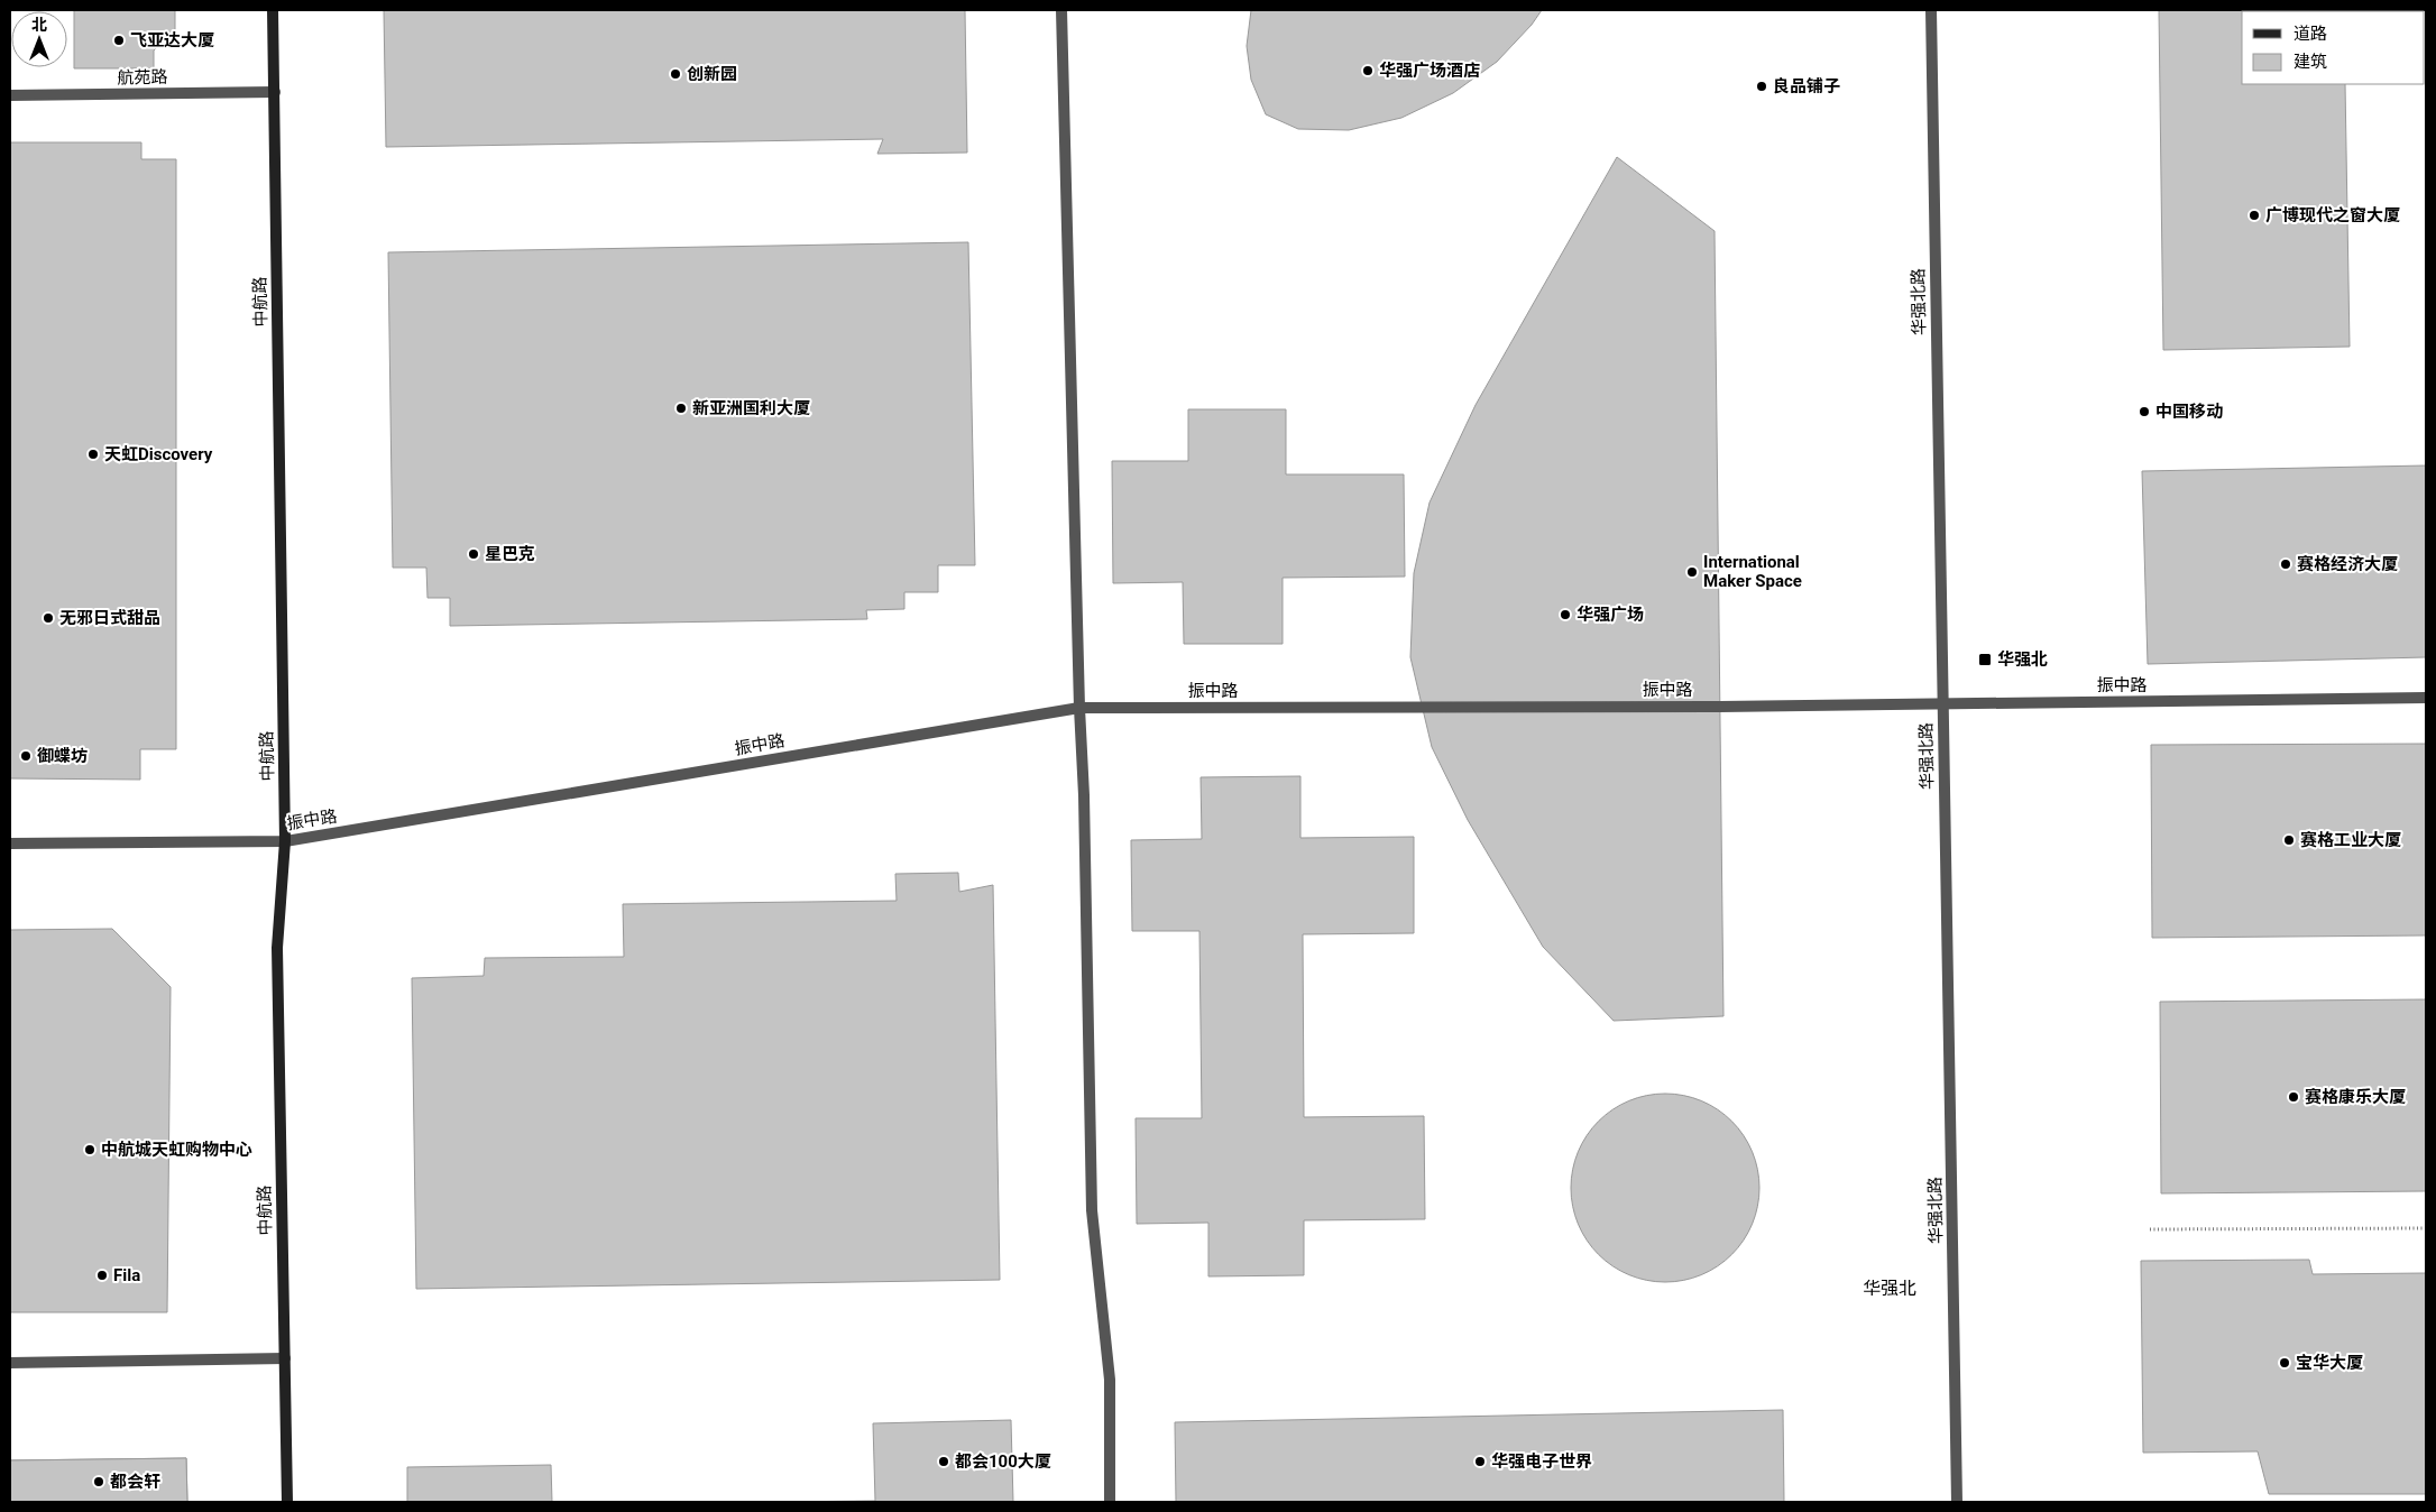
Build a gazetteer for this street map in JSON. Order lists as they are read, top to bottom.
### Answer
{
  "streets": {
    "main road": ["中航路"],
    "street": ["航苑路", "华强北路", "振中路"]
  },
  "crossings": [
    ["航苑路", "中航路"],
    ["中航路", "振中路"],
    ["华强北路", "振中路"]
  ],
  "districts": ["华强北"],
  "places": {
    "other": [
      "飞亚达大厦",
      "华强广场酒店",
      "创新园",
      "良品铺子",
      "广博现代之窗大厦",
      "新亚洲国利大厦",
      "中国移动",
      "天虹Discovery",
      "星巴克",
      "赛格经济大厦",
      "International Maker Space",
      "华强广场",
      "无邪日式甜品",
      "御蝶坊",
      "赛格工业大厦",
      "赛格康乐大厦",
      "中航城天虹购物中心",
      "Fila",
      "宝华大厦",
      "都会100大厦",
      "华强电子世界",
      "都会轩"
    ],
    "transit": ["华强北"]
  },
  "legend": ["道路", "建筑"],
  "north": "top"
}
